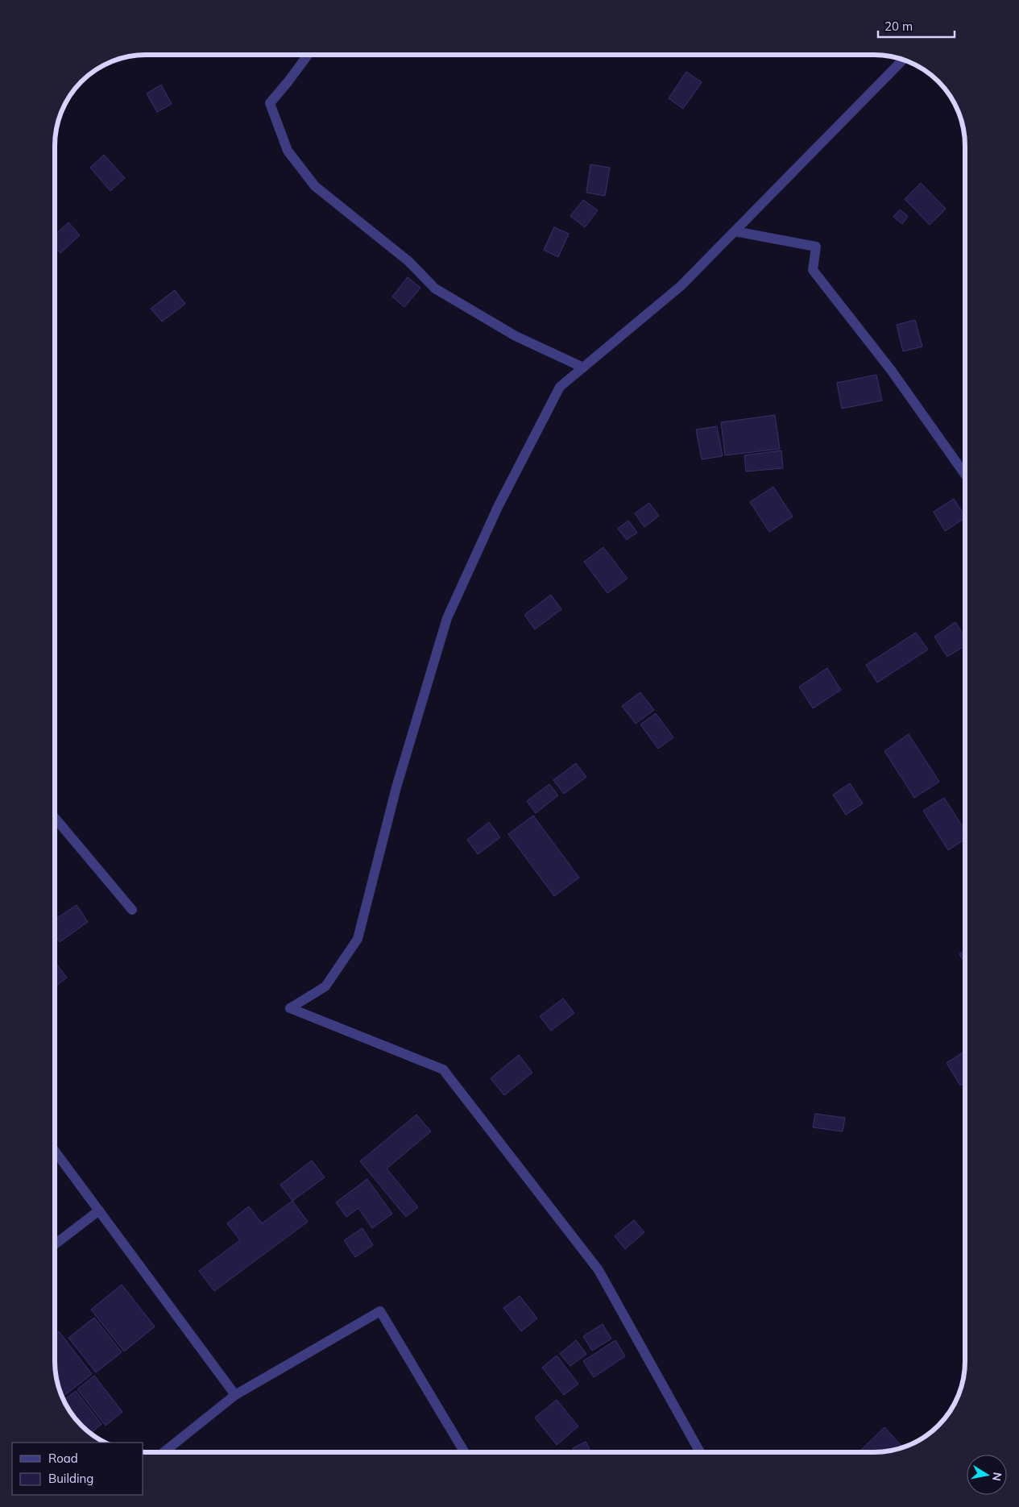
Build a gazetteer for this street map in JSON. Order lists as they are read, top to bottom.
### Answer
{
  "legend": ["Road", "Building"],
  "scale_bar": "20 m",
  "north": "right"
}
